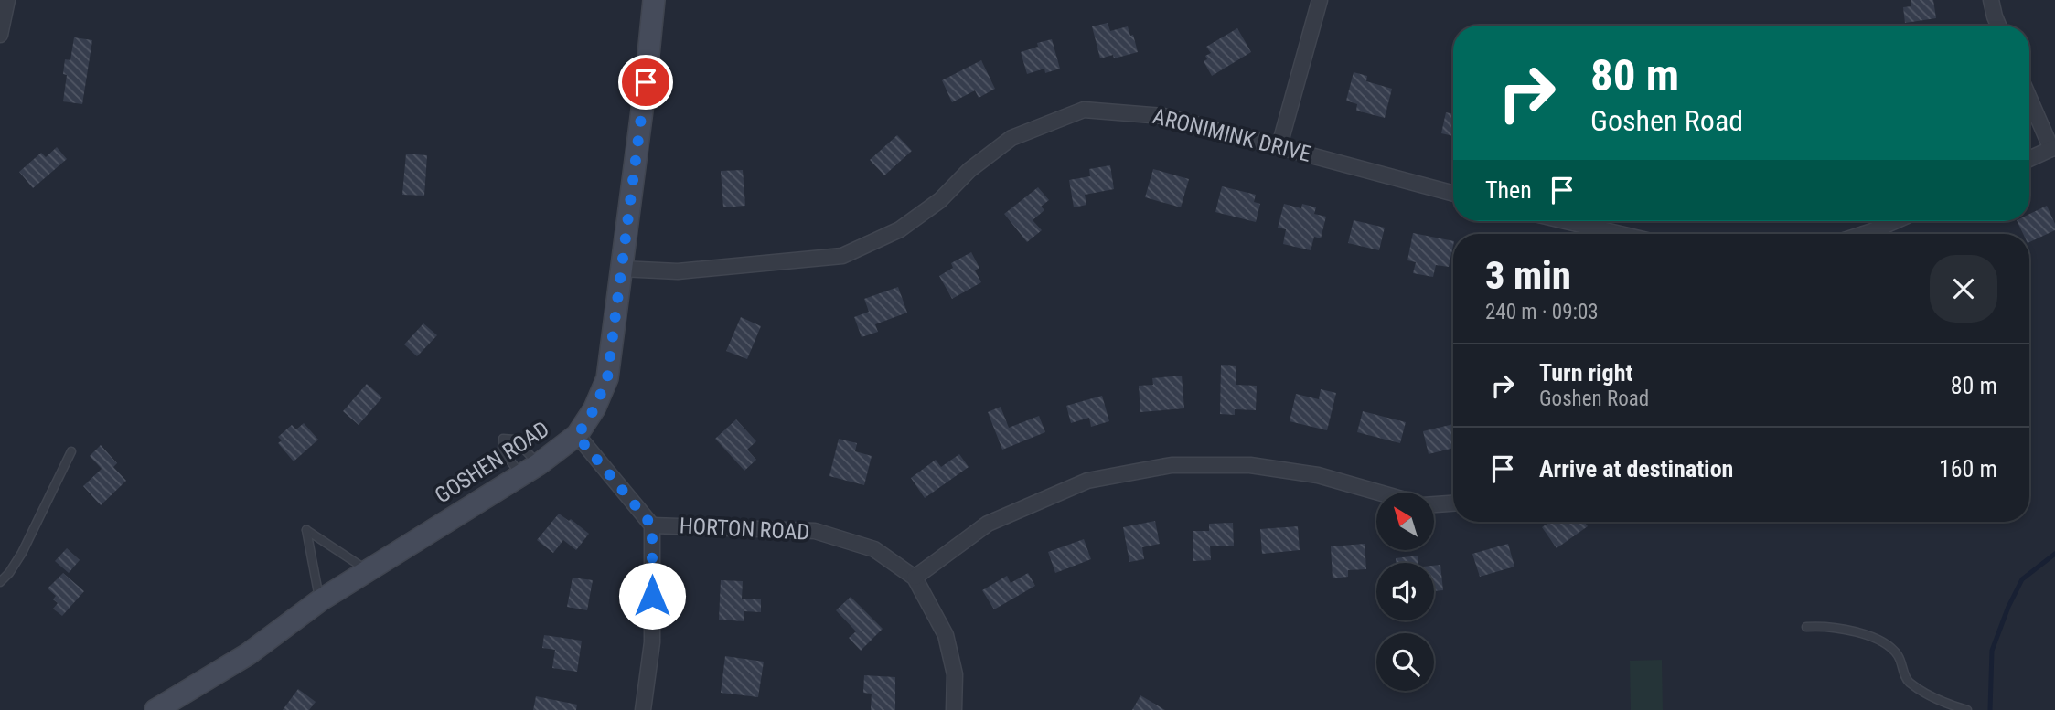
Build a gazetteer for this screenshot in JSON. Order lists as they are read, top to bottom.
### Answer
{
  "streets": {
    "street": ["ARONIMINK DRIVE", "GOSHEN ROAD", "HORTON ROAD"]
  },
  "crossings": [
    ["ARONIMINK DRIVE", "GOSHEN ROAD"]
  ],
  "north": "top left",
  "page": {
    "turn": ["80 m", "Goshen Road"],
    "then": "Then",
    "heading": ["3 min", "240 m · 09:03"],
    "list": [
      {
        "name": "Turn right",
        "note": "Goshen Road",
        "value": "80 m"
      },
      {
        "name": "Arrive at destination",
        "value": "160 m"
      }
    ]
  }
}
